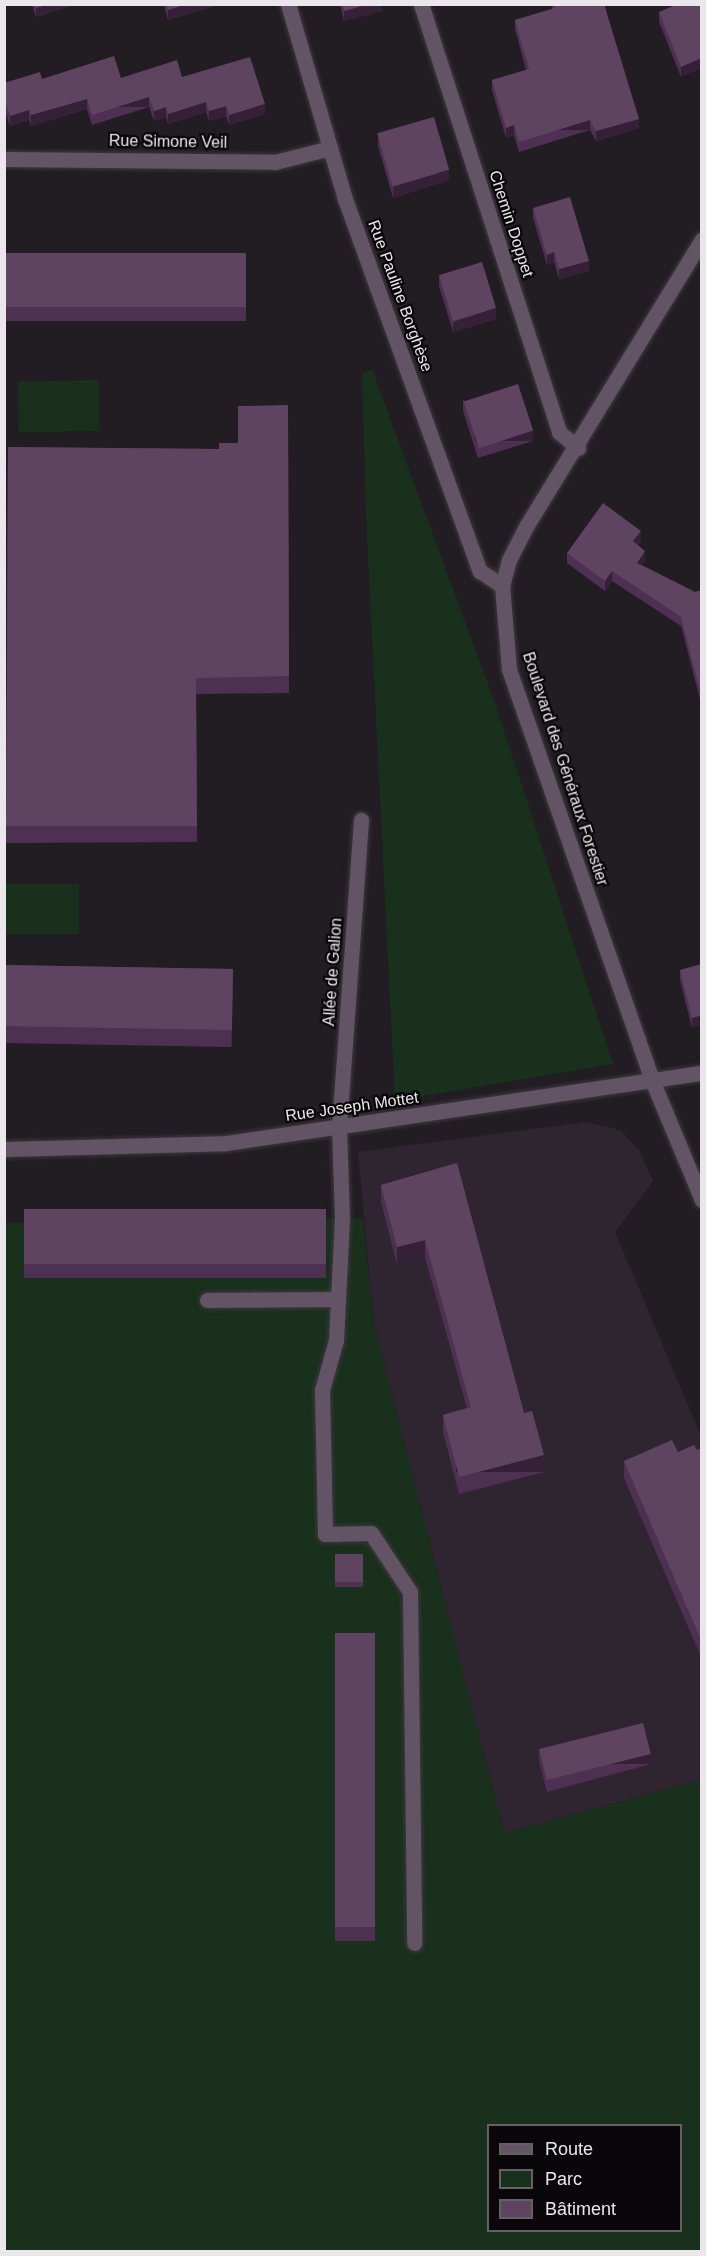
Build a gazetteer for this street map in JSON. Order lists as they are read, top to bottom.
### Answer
{
  "streets": {
    "street": [
      "Rue Simone Veil",
      "Chemin Doppet",
      "Rue Pauline Borghèse",
      "Boulevard des Généraux Forestier",
      "Allée de Galion",
      "Rue Joseph Mottet"
    ]
  },
  "crossings": [
    ["Rue Simone Veil", "Rue Pauline Borghèse"],
    ["Chemin Doppet", "Boulevard des Généraux Forestier"],
    ["Rue Pauline Borghèse", "Boulevard des Généraux Forestier"],
    ["Boulevard des Généraux Forestier", "Rue Joseph Mottet"],
    ["Allée de Galion", "Rue Joseph Mottet"]
  ],
  "legend": ["Route", "Parc", "Bâtiment"]
}
